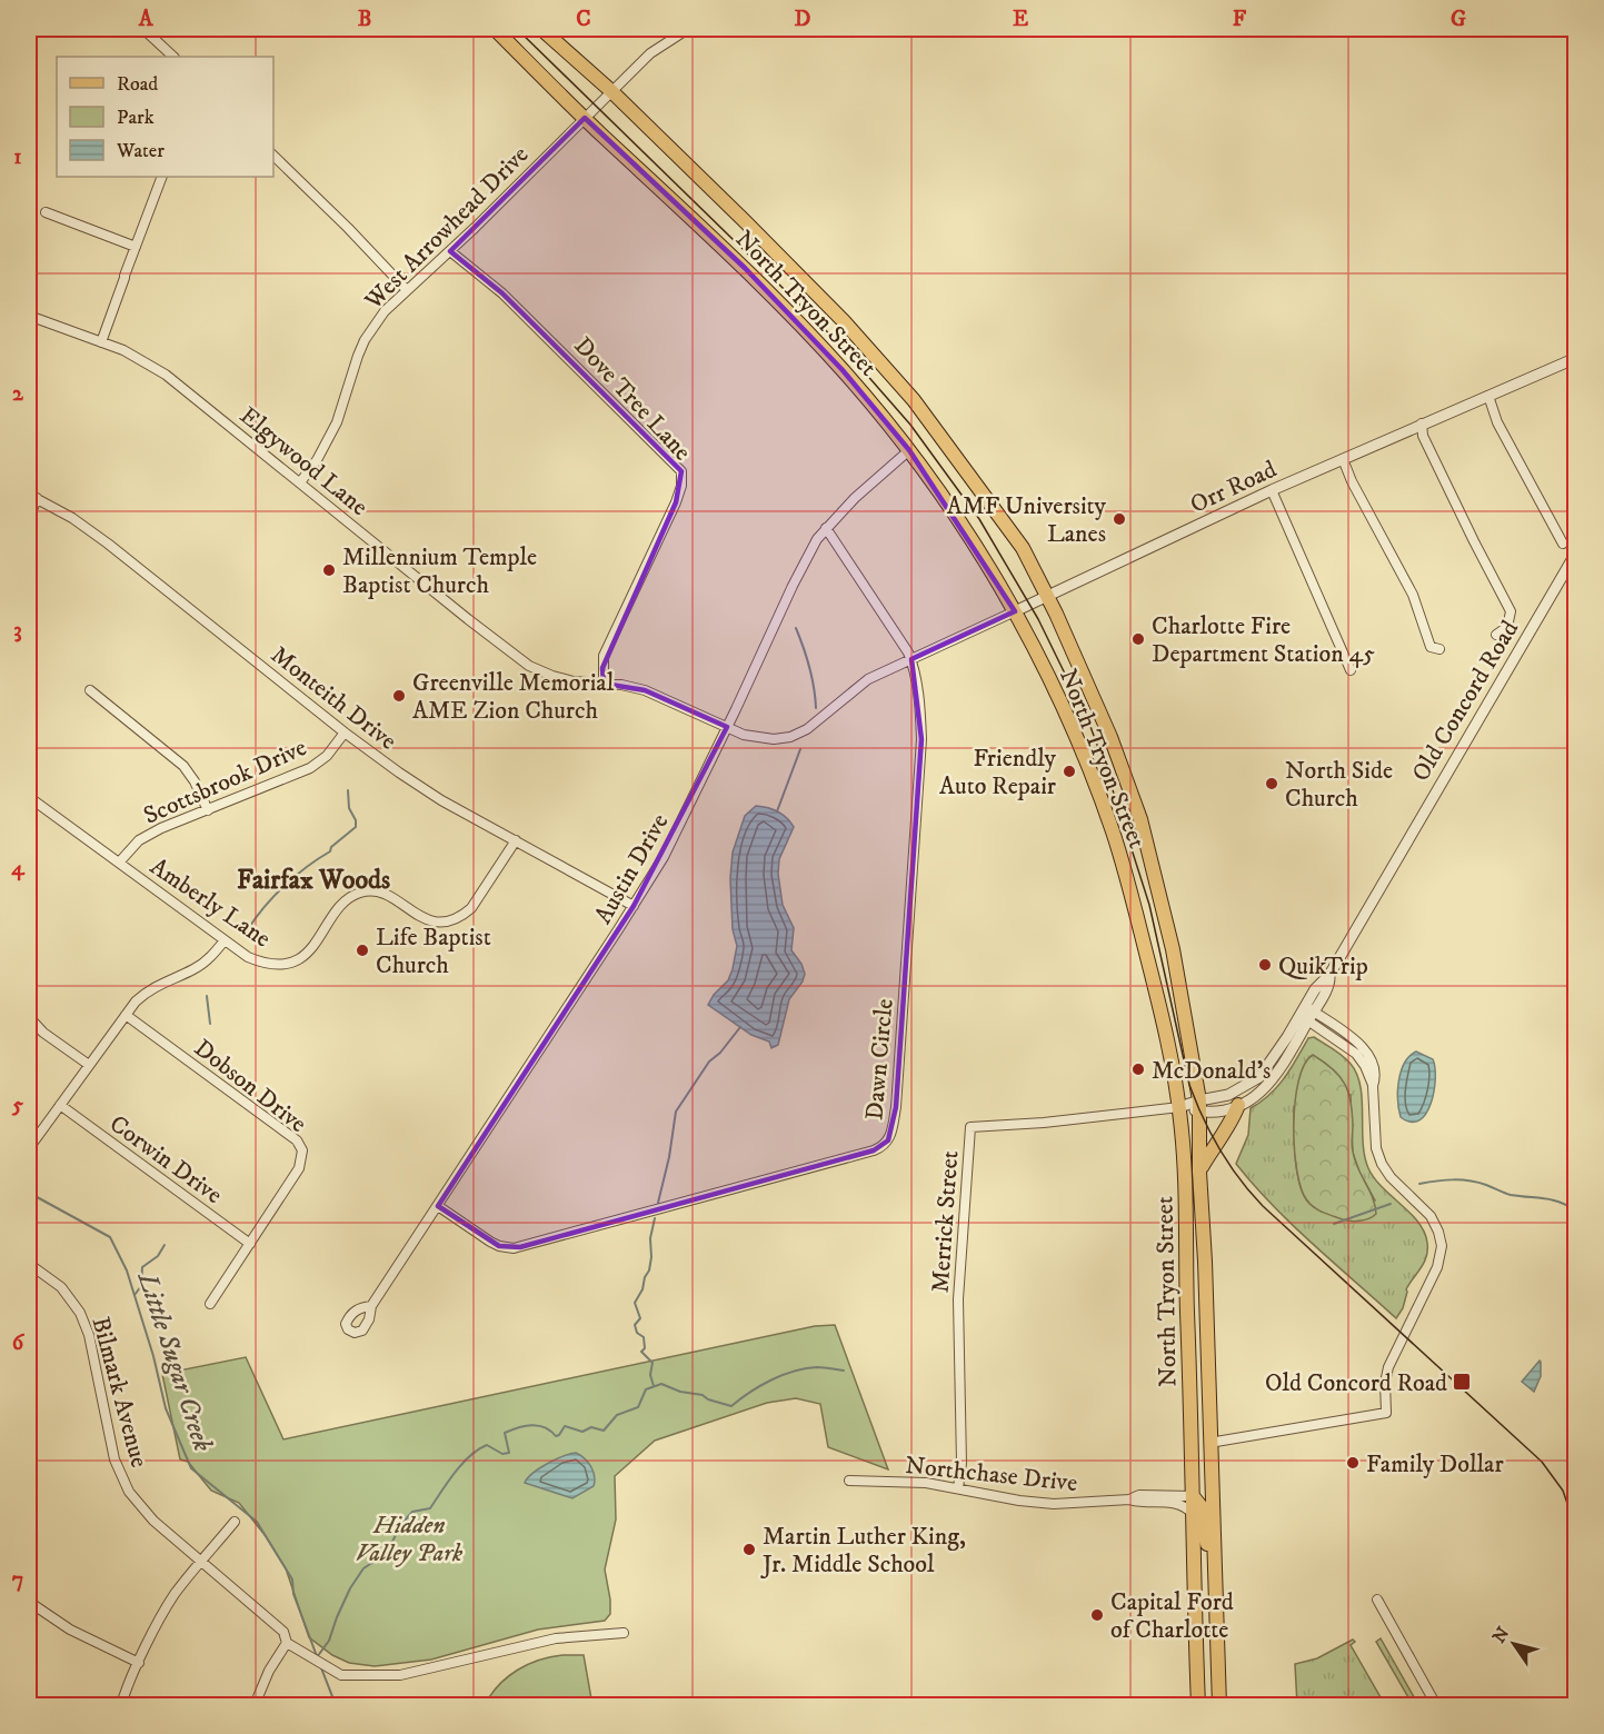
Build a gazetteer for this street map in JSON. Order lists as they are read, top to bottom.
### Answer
{
  "streets": {
    "main road": ["North Tryon Street"],
    "street": [
      "West Arrowhead Drive",
      "Dove Tree Lane",
      "Elgywood Lane",
      "Orr Road",
      "Monteith Drive",
      "Old Concord Road",
      "Scottsbrook Drive",
      "Austin Drive",
      "Amberly Lane",
      "Dawn Circle",
      "Dobson Drive",
      "Corwin Drive",
      "Merrick Street",
      "Bilmark Avenue",
      "Northchase Drive"
    ]
  },
  "crossings": [
    ["West Arrowhead Drive", "North Tryon Street"],
    ["West Arrowhead Drive", "Dove Tree Lane"],
    ["West Arrowhead Drive", "Elgywood Lane"],
    ["North Tryon Street", "Orr Road"],
    ["North Tryon Street", "Old Concord Road"],
    ["North Tryon Street", "Austin Drive"],
    ["North Tryon Street", "Merrick Street"],
    ["North Tryon Street", "Northchase Drive"],
    ["Dove Tree Lane", "Elgywood Lane"],
    ["Elgywood Lane", "Orr Road"],
    ["Elgywood Lane", "Austin Drive"],
    ["Elgywood Lane", "Dawn Circle"],
    ["Orr Road", "Dawn Circle"],
    ["Monteith Drive", "Scottsbrook Drive"],
    ["Monteith Drive", "Austin Drive"],
    ["Monteith Drive", "Amberly Lane"],
    ["Old Concord Road", "Merrick Street"],
    ["Scottsbrook Drive", "Amberly Lane"],
    ["Austin Drive", "Dawn Circle"],
    ["Dobson Drive", "Corwin Drive"],
    ["Merrick Street", "Northchase Drive"]
  ],
  "districts": ["Fairfax Woods"],
  "water": ["Little Sugar Creek"],
  "parks": ["Hidden Valley Park"],
  "places": {
    "other": [
      "AMF University Lanes",
      "Millennium Temple Baptist Church",
      "Charlotte Fire Department Station 45",
      "Greenville Memorial AME Zion Church",
      "Friendly Auto Repair",
      "North Side Church",
      "Life Baptist Church",
      "QuikTrip",
      "McDonald's",
      "Family Dollar",
      "Martin Luther King, Jr. Middle School",
      "Capital Ford of Charlotte"
    ],
    "transit": ["Old Concord Road"]
  },
  "legend": ["Road", "Park", "Water"],
  "north": "top left",
  "grid": {
    "columns": [
      "A",
      "B",
      "C",
      "D",
      "E",
      "F",
      "G"
    ],
    "rows": [
      "1",
      "2",
      "3",
      "4",
      "5",
      "6",
      "7"
    ]
  }
}
